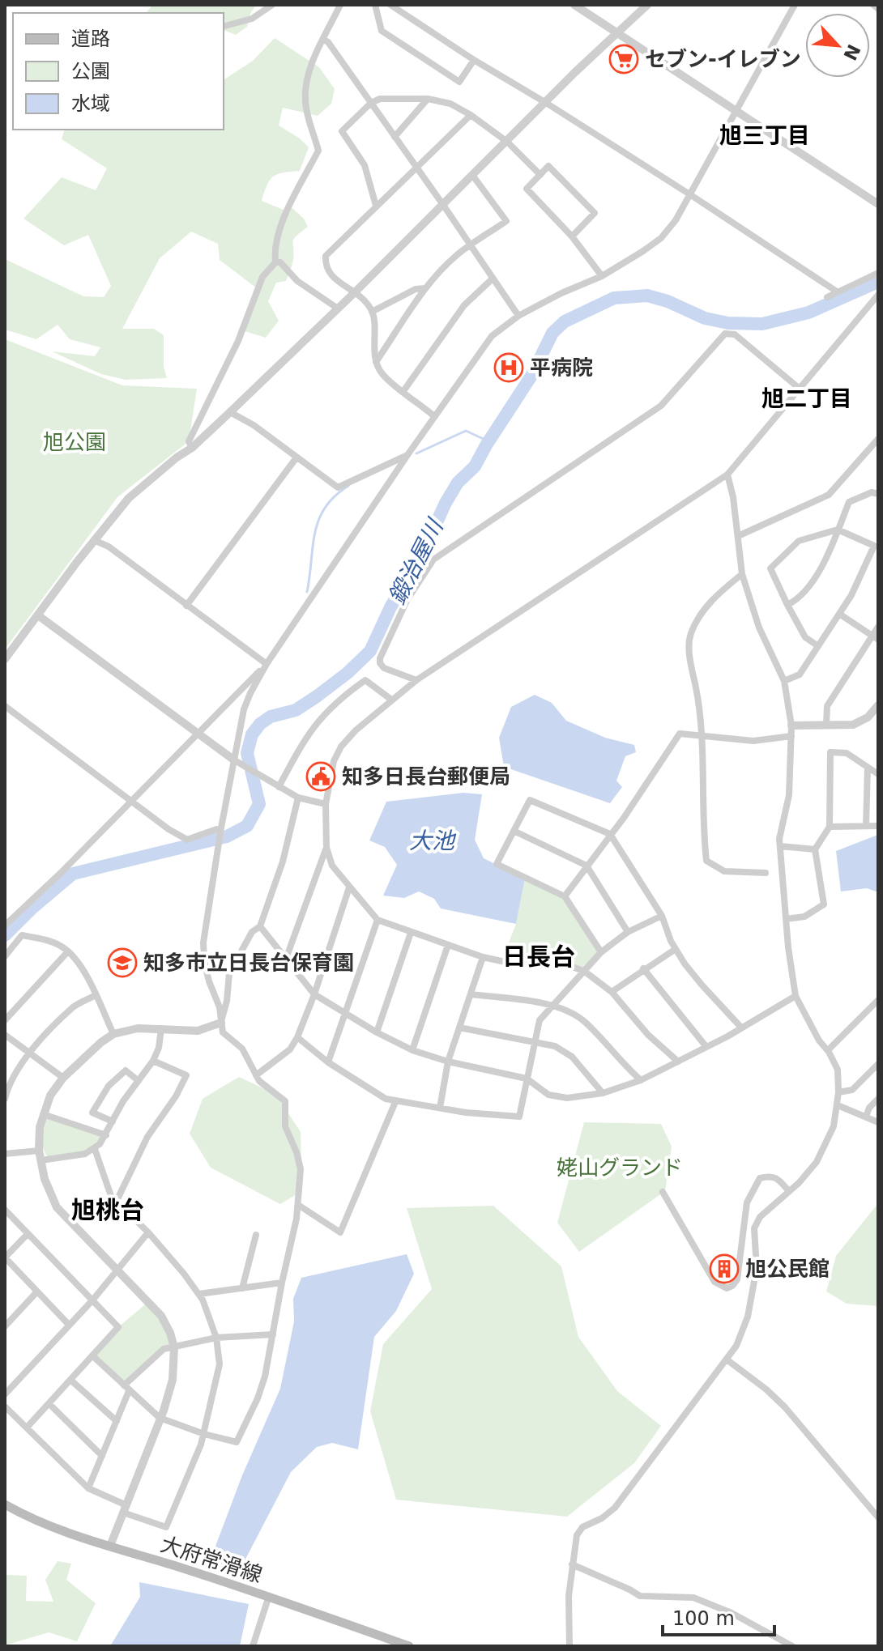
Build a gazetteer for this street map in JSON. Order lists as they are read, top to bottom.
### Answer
{
  "streets": {
    "main road": ["大府常滑線"]
  },
  "districts": [
    "旭三丁目",
    "旭二丁目",
    "日長台",
    "旭桃台"
  ],
  "water": ["鍛治屋川", "大池"],
  "parks": ["旭公園", "姥山グランド"],
  "places": {
    "supermarket": ["セブン-イレブン"],
    "hospital": ["平病院"],
    "public building": ["知多日長台郵便局"],
    "school or university": ["知多市立日長台保育園"],
    "building": ["旭公民館"]
  },
  "legend": ["道路", "公園", "水域"],
  "scale_bar": "100 m",
  "north": "bottom right"
}
